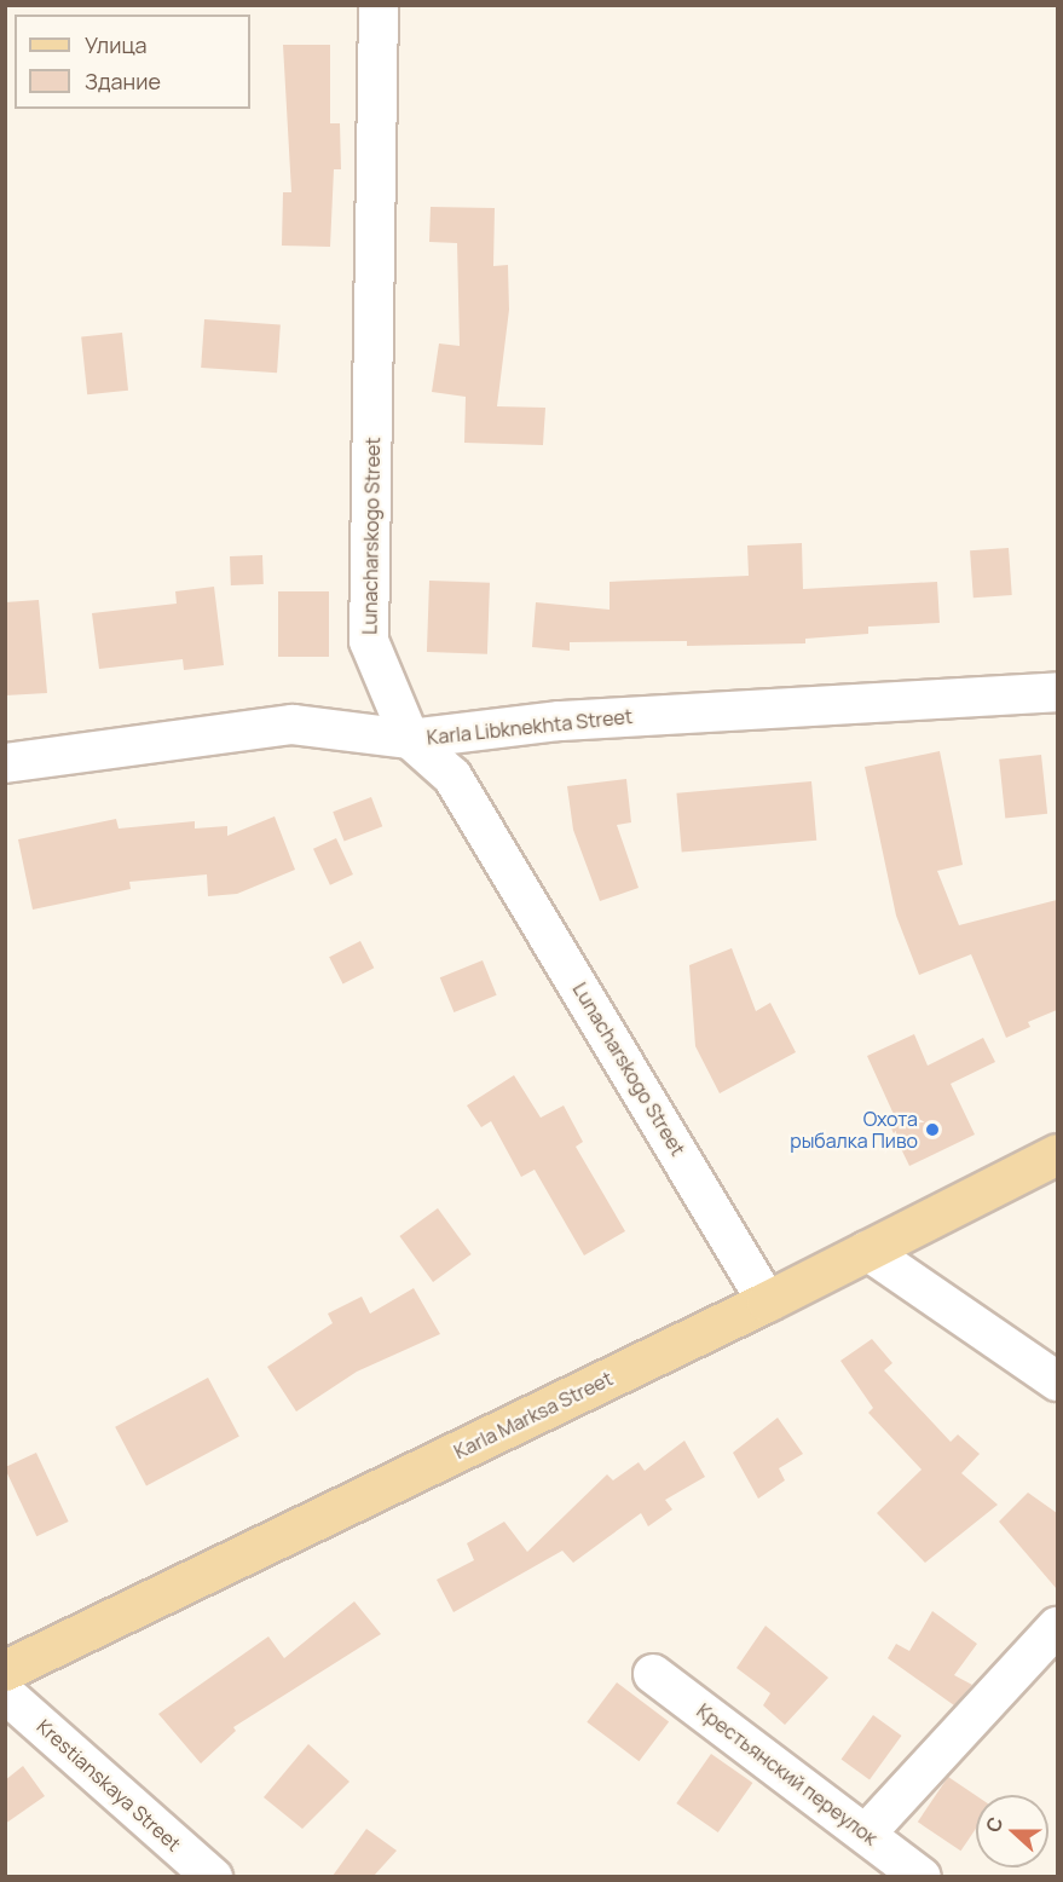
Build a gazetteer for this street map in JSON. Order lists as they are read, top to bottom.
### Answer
{
  "streets": {
    "main road": ["Karla Marksa Street"],
    "street": [
      "Lunacharskogo Street",
      "Karla Libknekhta Street",
      "Крестьянский переулок",
      "Krestianskaya Street"
    ]
  },
  "crossings": [
    ["Lunacharskogo Street", "Karla Libknekhta Street"],
    ["Lunacharskogo Street", "Karla Marksa Street"]
  ],
  "places": ["Охота рыбалка Пиво"],
  "legend": ["Улица", "Здание"],
  "north": "left"
}
